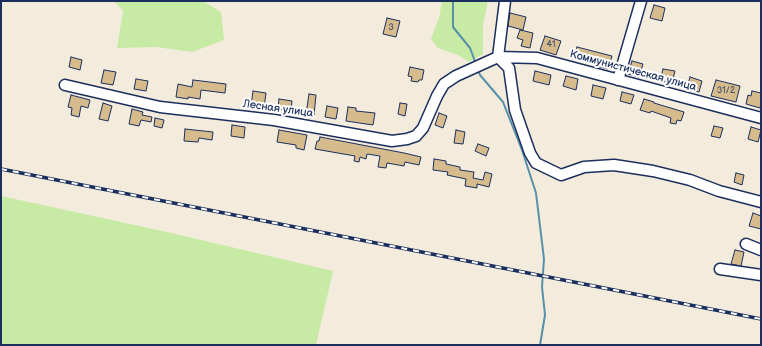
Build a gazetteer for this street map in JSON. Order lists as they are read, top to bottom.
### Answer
{
  "streets": {
    "street": ["Коммунистическая улица", "Лесная улица"]
  },
  "crossings": [
    ["Коммунистическая улица", "Лесная улица"]
  ],
  "house_numbers": ["3", "41", "31/2"]
}
